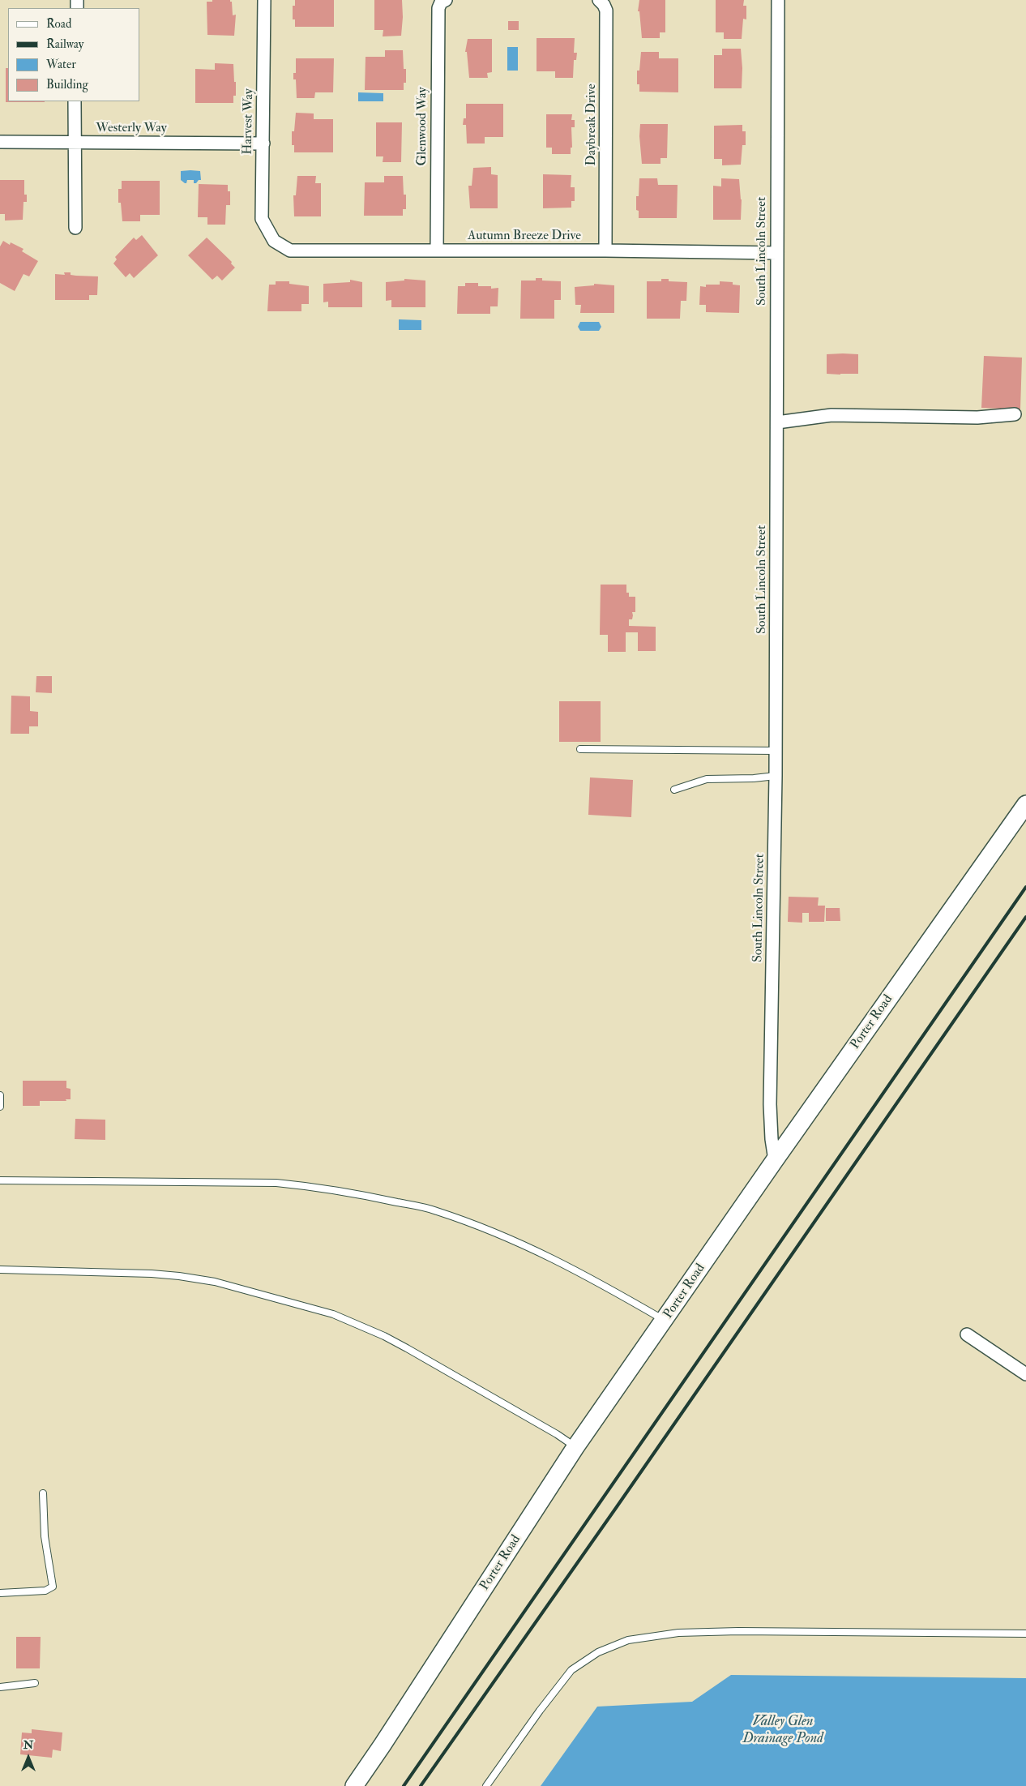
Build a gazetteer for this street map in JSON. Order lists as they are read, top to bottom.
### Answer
{
  "streets": {
    "street": [
      "Harvest Way",
      "Daybreak Drive",
      "Glenwood Way",
      "Westerly Way",
      "Autumn Breeze Drive",
      "South Lincoln Street",
      "Porter Road"
    ]
  },
  "crossings": [
    ["Harvest Way", "Westerly Way"],
    ["Harvest Way", "Autumn Breeze Drive"],
    ["Daybreak Drive", "Autumn Breeze Drive"],
    ["Glenwood Way", "Autumn Breeze Drive"],
    ["Autumn Breeze Drive", "South Lincoln Street"],
    ["South Lincoln Street", "Porter Road"]
  ],
  "water": ["Valley Glen Drainage Pond"],
  "legend": [
    "Road",
    "Railway",
    "Water",
    "Building"
  ],
  "north": "top"
}
